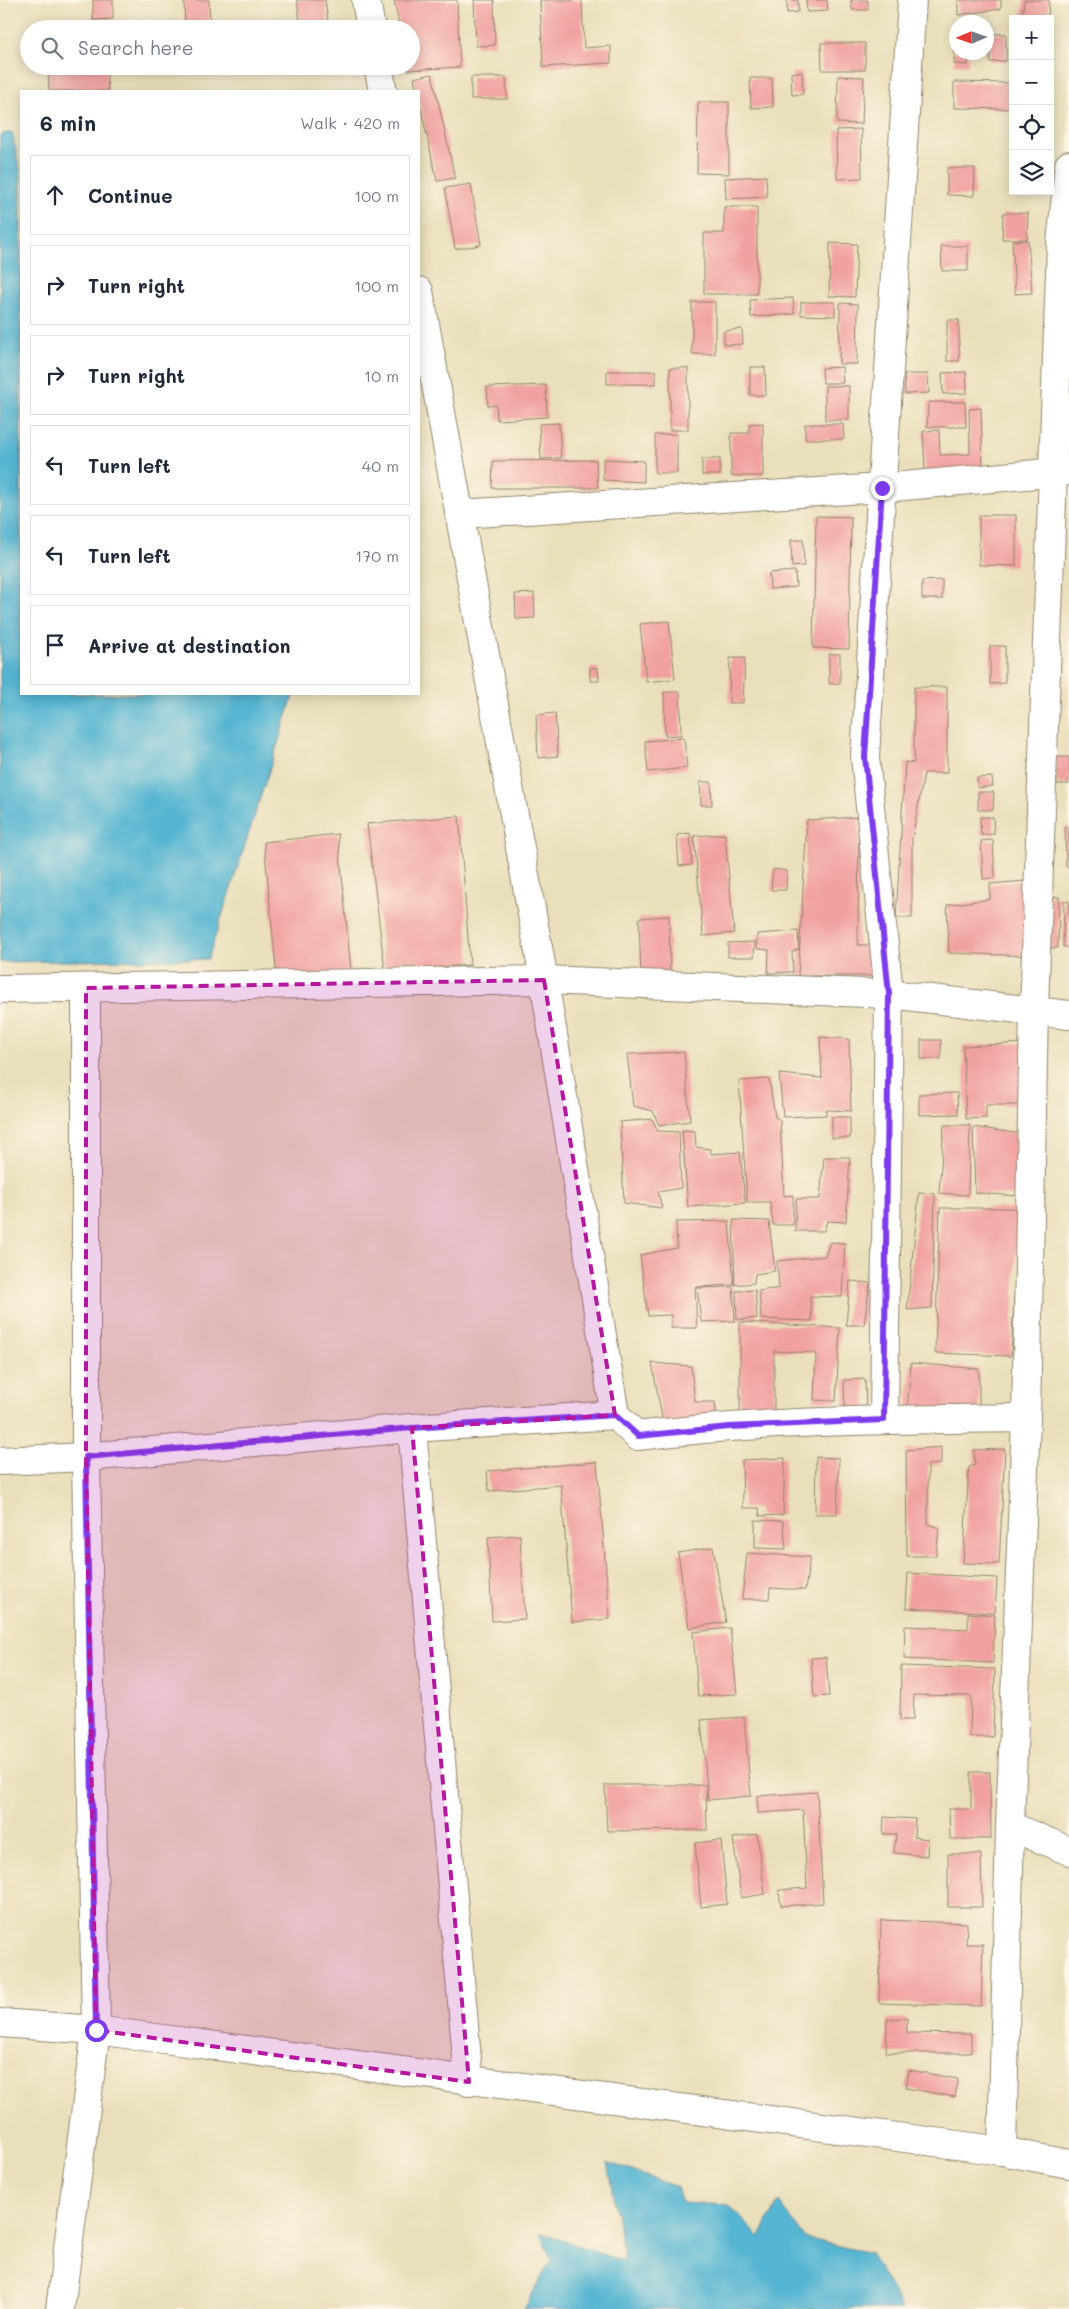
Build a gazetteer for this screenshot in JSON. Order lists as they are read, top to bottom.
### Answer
{
  "north": "left",
  "page": {
    "map_buttons": ["+", "−"],
    "search": "Search here",
    "heading": ["6 min", "Walk · 420 m"],
    "list": [
      ["Continue", "100 m"],
      ["Turn right", "100 m"],
      ["Turn right", "10 m"],
      ["Turn left", "40 m"],
      ["Turn left", "170 m"],
      "Arrive at destination"
    ]
  }
}
